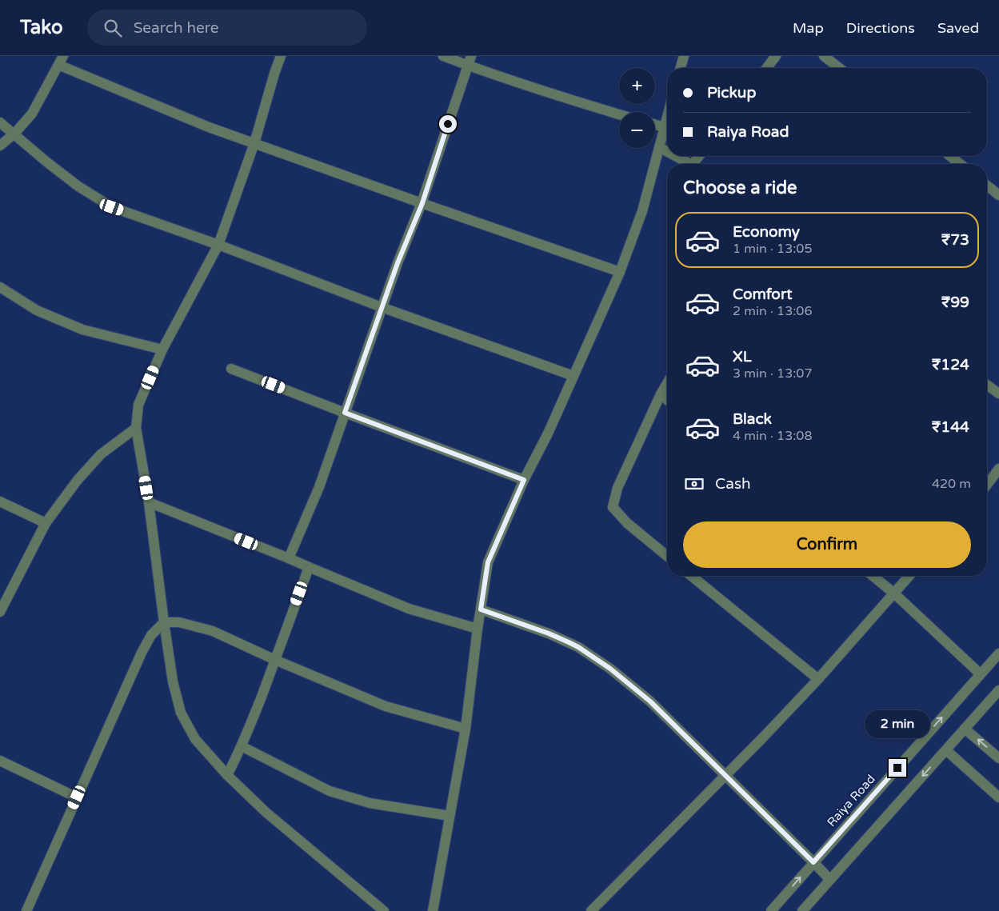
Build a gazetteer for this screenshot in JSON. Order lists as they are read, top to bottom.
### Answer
{
  "streets": {
    "street": ["Raiya Road"]
  },
  "page": {
    "header": "Tako",
    "search": "Search here",
    "nav": ["Map", "Directions", "Saved"],
    "map_buttons": ["+", "−"],
    "banner": ["Pickup", "Raiya Road"],
    "heading": "Choose a ride",
    "list": [
      {
        "name": "Economy",
        "note": "1 min · 13:05",
        "value": "₹73"
      },
      {
        "name": "Comfort",
        "note": "2 min · 13:06",
        "value": "₹99"
      },
      {
        "name": "XL",
        "note": "3 min · 13:07",
        "value": "₹124"
      },
      {
        "name": "Black",
        "note": "4 min · 13:08",
        "value": "₹144"
      }
    ],
    "pay": ["Cash", "420 m"],
    "buttons": "Confirm",
    "bubble": "2 min"
  }
}
